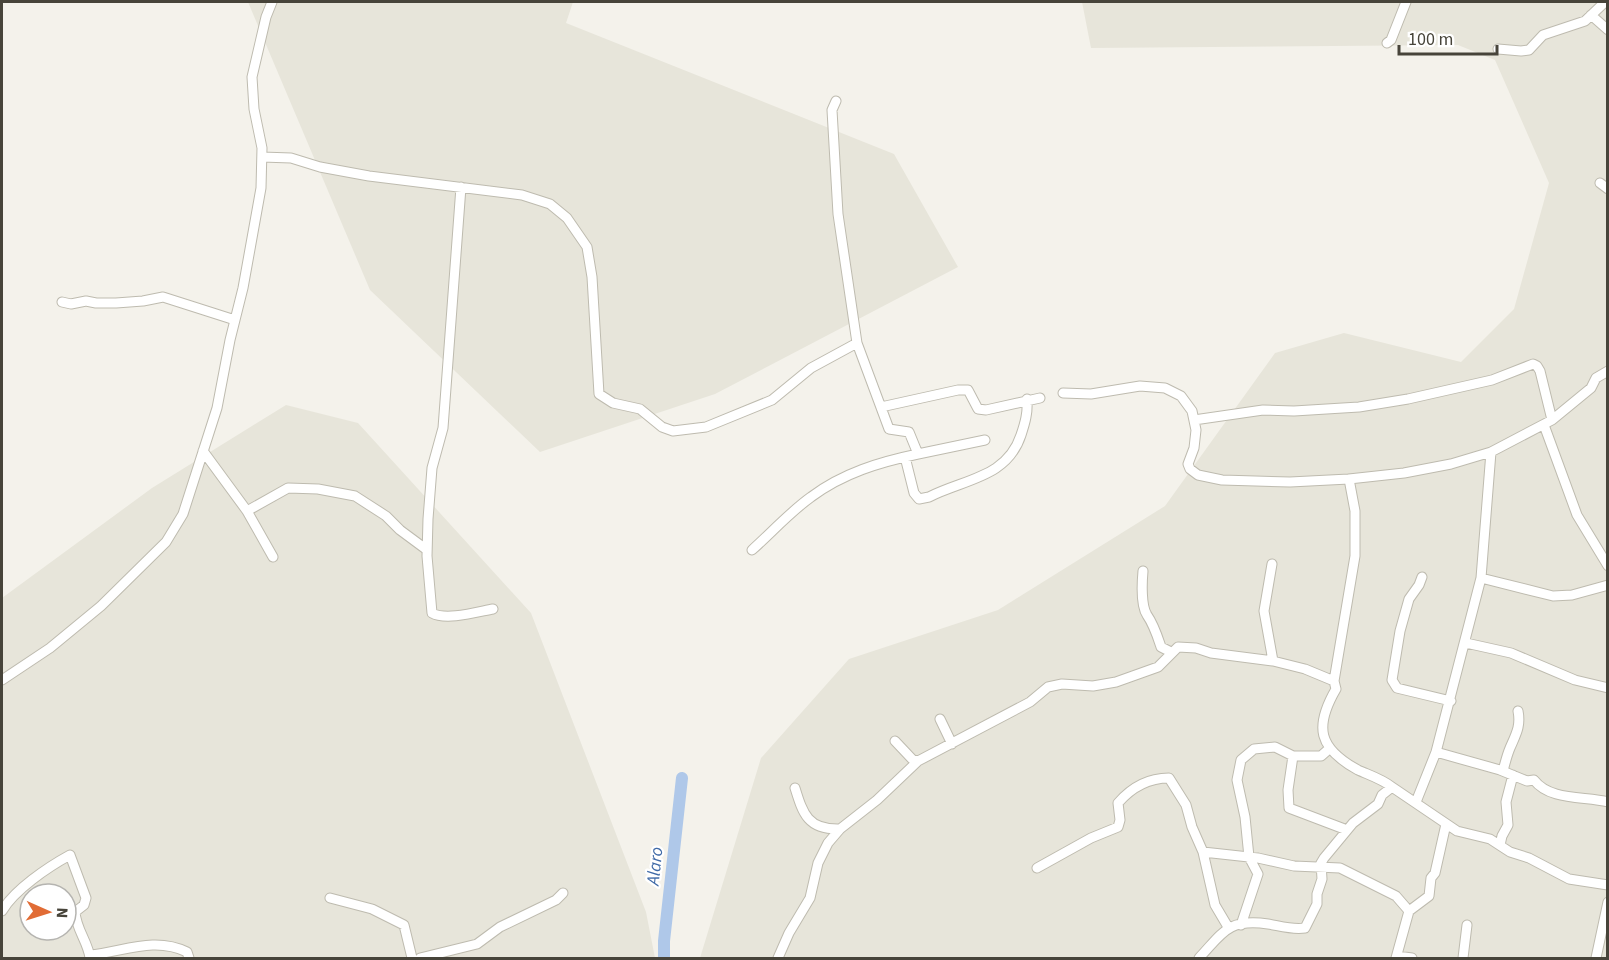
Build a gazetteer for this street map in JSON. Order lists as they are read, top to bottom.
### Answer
{
  "water": ["Alaro"],
  "scale_bar": "100 m",
  "north": "right"
}
